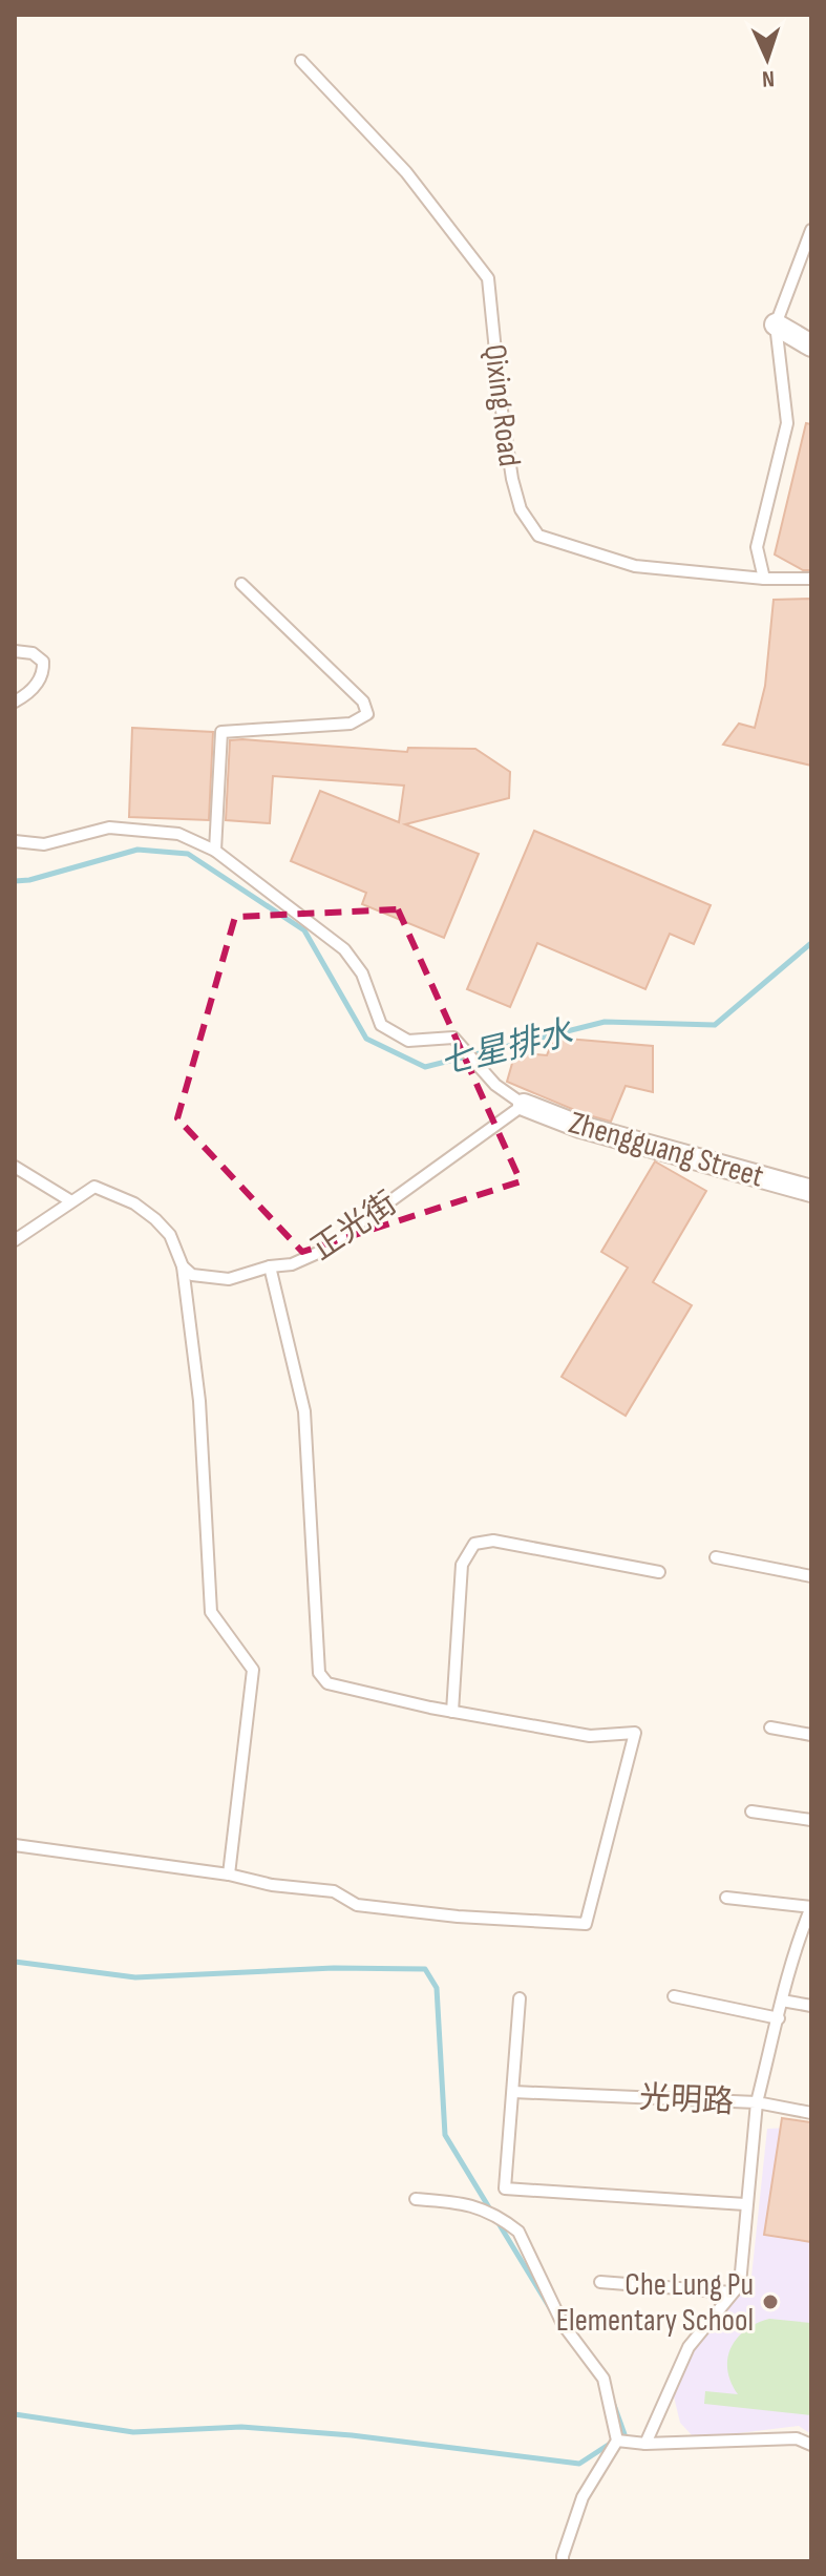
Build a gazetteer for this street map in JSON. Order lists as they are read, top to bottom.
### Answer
{
  "streets": {
    "street": ["Zhengguang Street"],
    "lane": ["Qixing Road", "正光街", "光明路"]
  },
  "crossings": [
    ["Zhengguang Street", "正光街"]
  ],
  "water": ["七星排水"],
  "places": ["Che Lung Pu Elementary School"],
  "north": "bottom"
}
